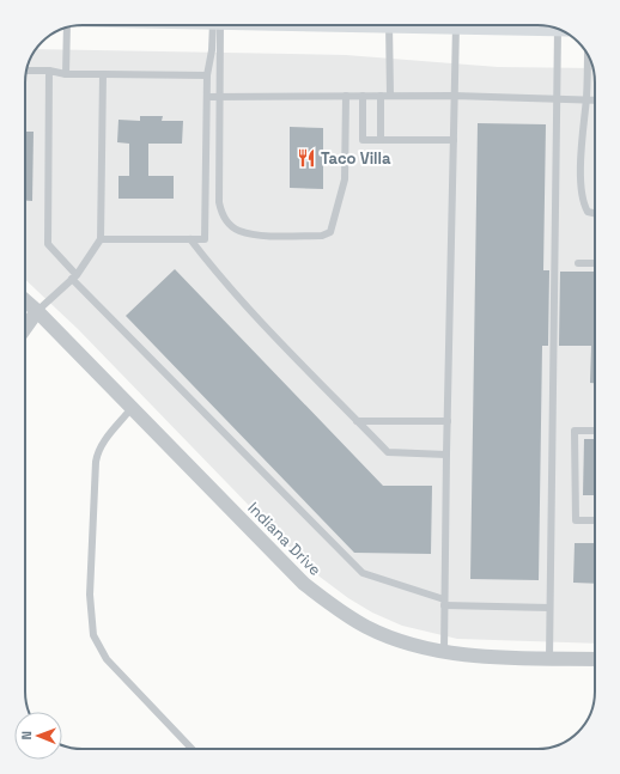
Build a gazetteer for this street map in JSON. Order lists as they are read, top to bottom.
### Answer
{
  "streets": {
    "street": ["Indiana Drive"]
  },
  "places": {
    "restaurant": ["Taco Villa"]
  },
  "north": "left"
}
